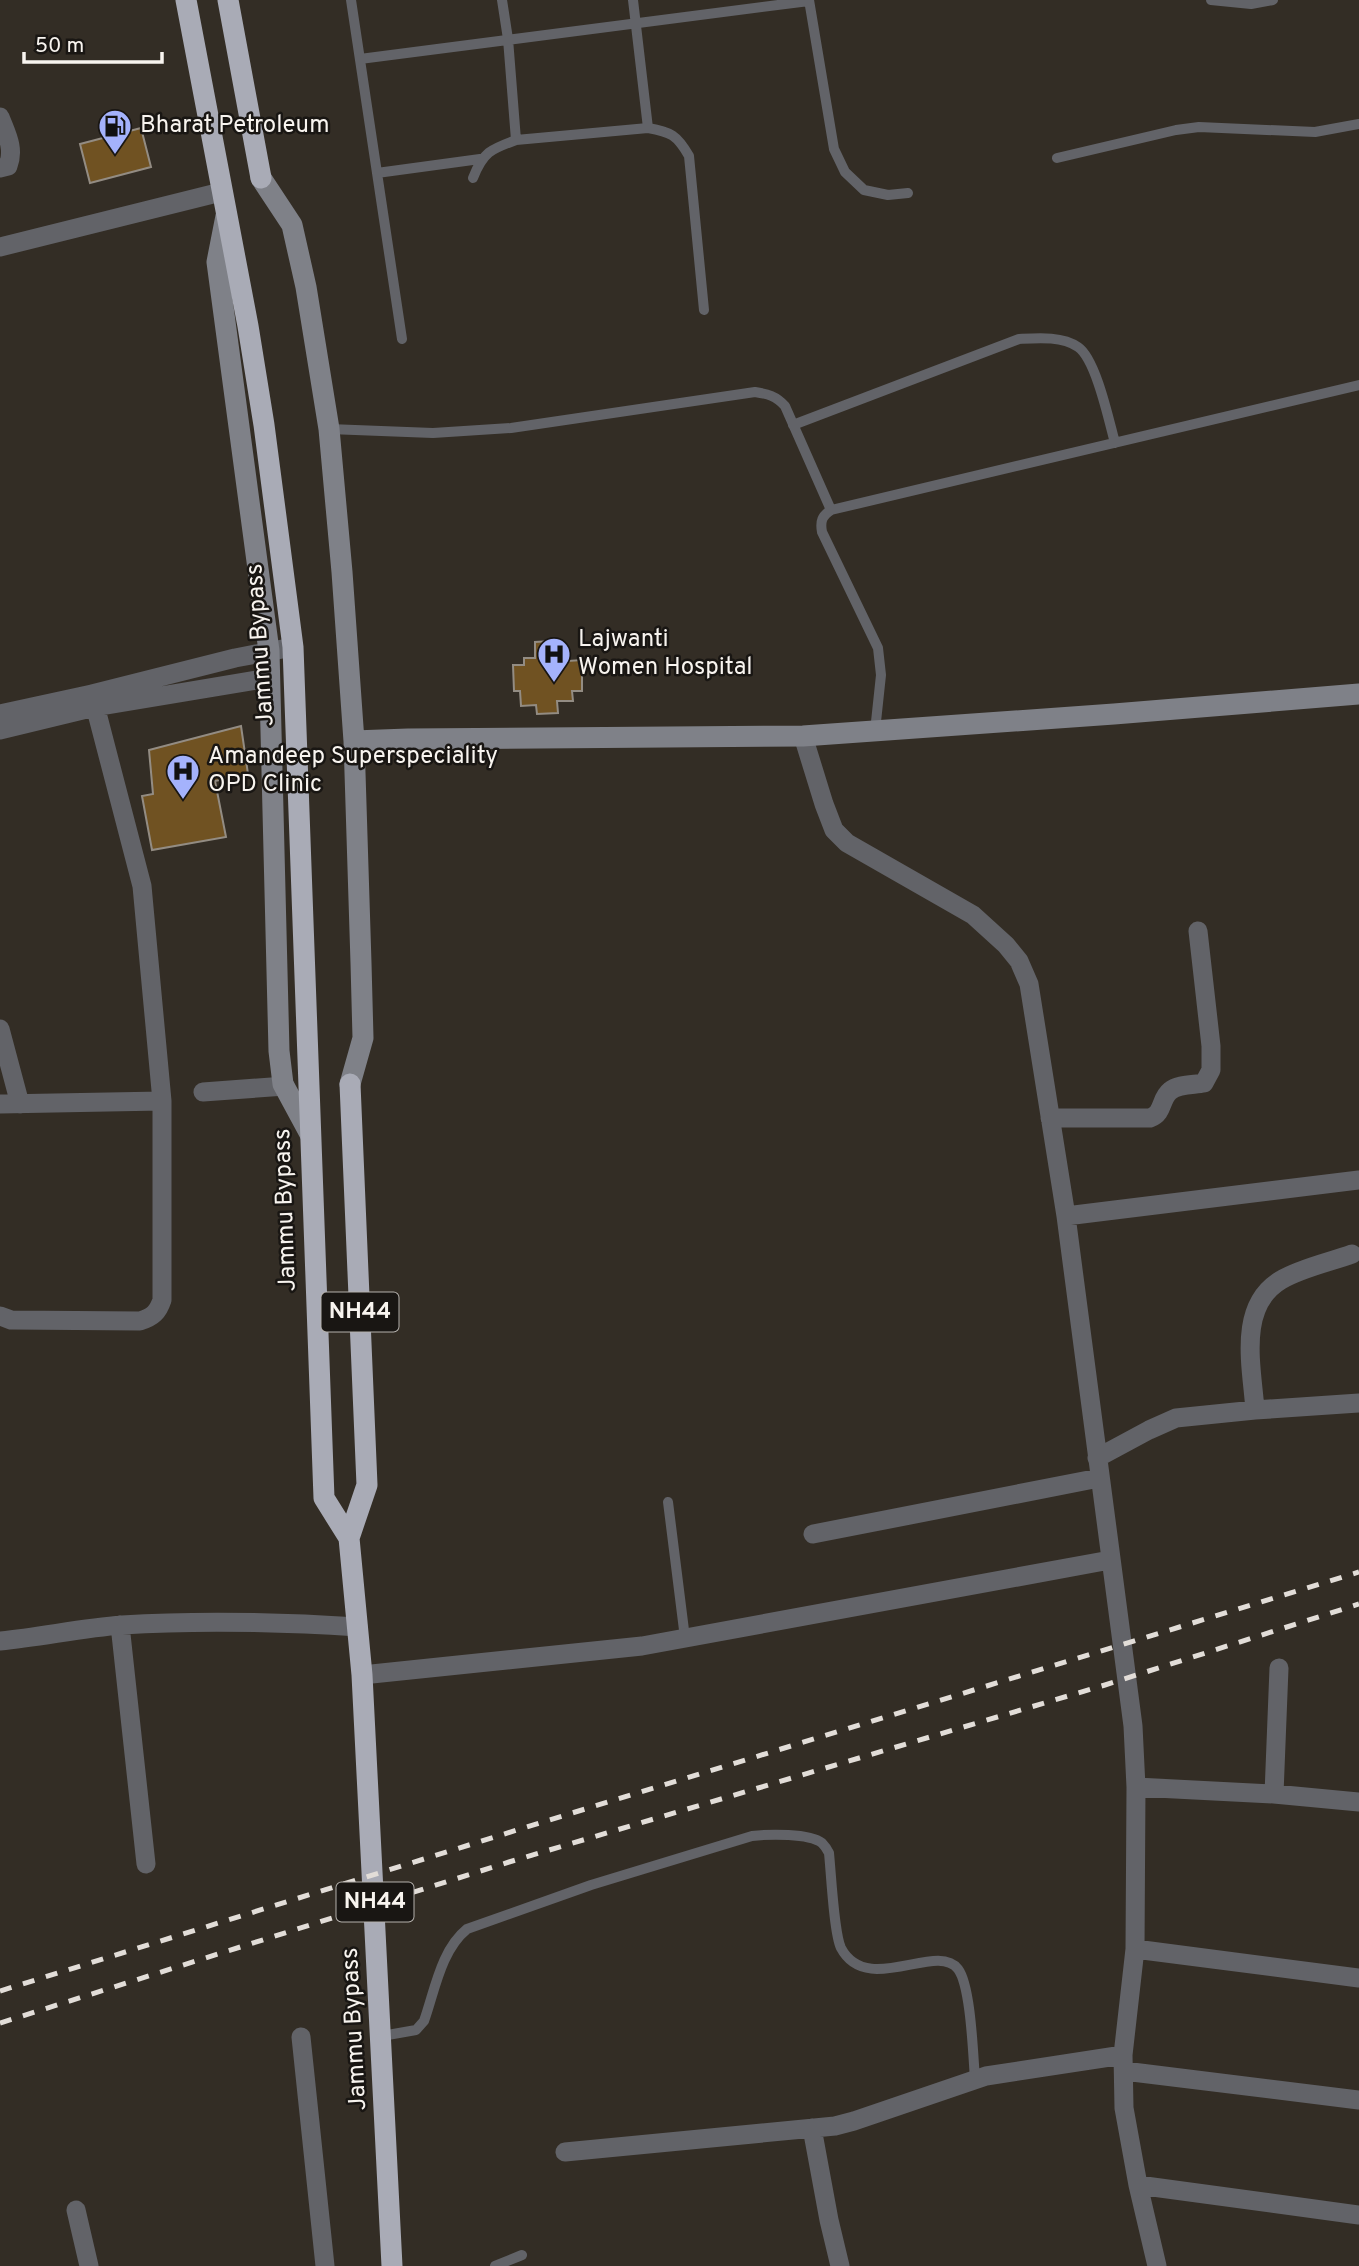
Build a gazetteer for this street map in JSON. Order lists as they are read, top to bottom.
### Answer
{
  "streets": {
    "highway": ["Jammu Bypass", "NH44"]
  },
  "places": {
    "fuel station": ["Bharat Petroleum"],
    "hospital": ["Lajwanti Women Hospital", "Amandeep Superspeciality OPD Clinic"]
  },
  "scale_bar": "50 m"
}
